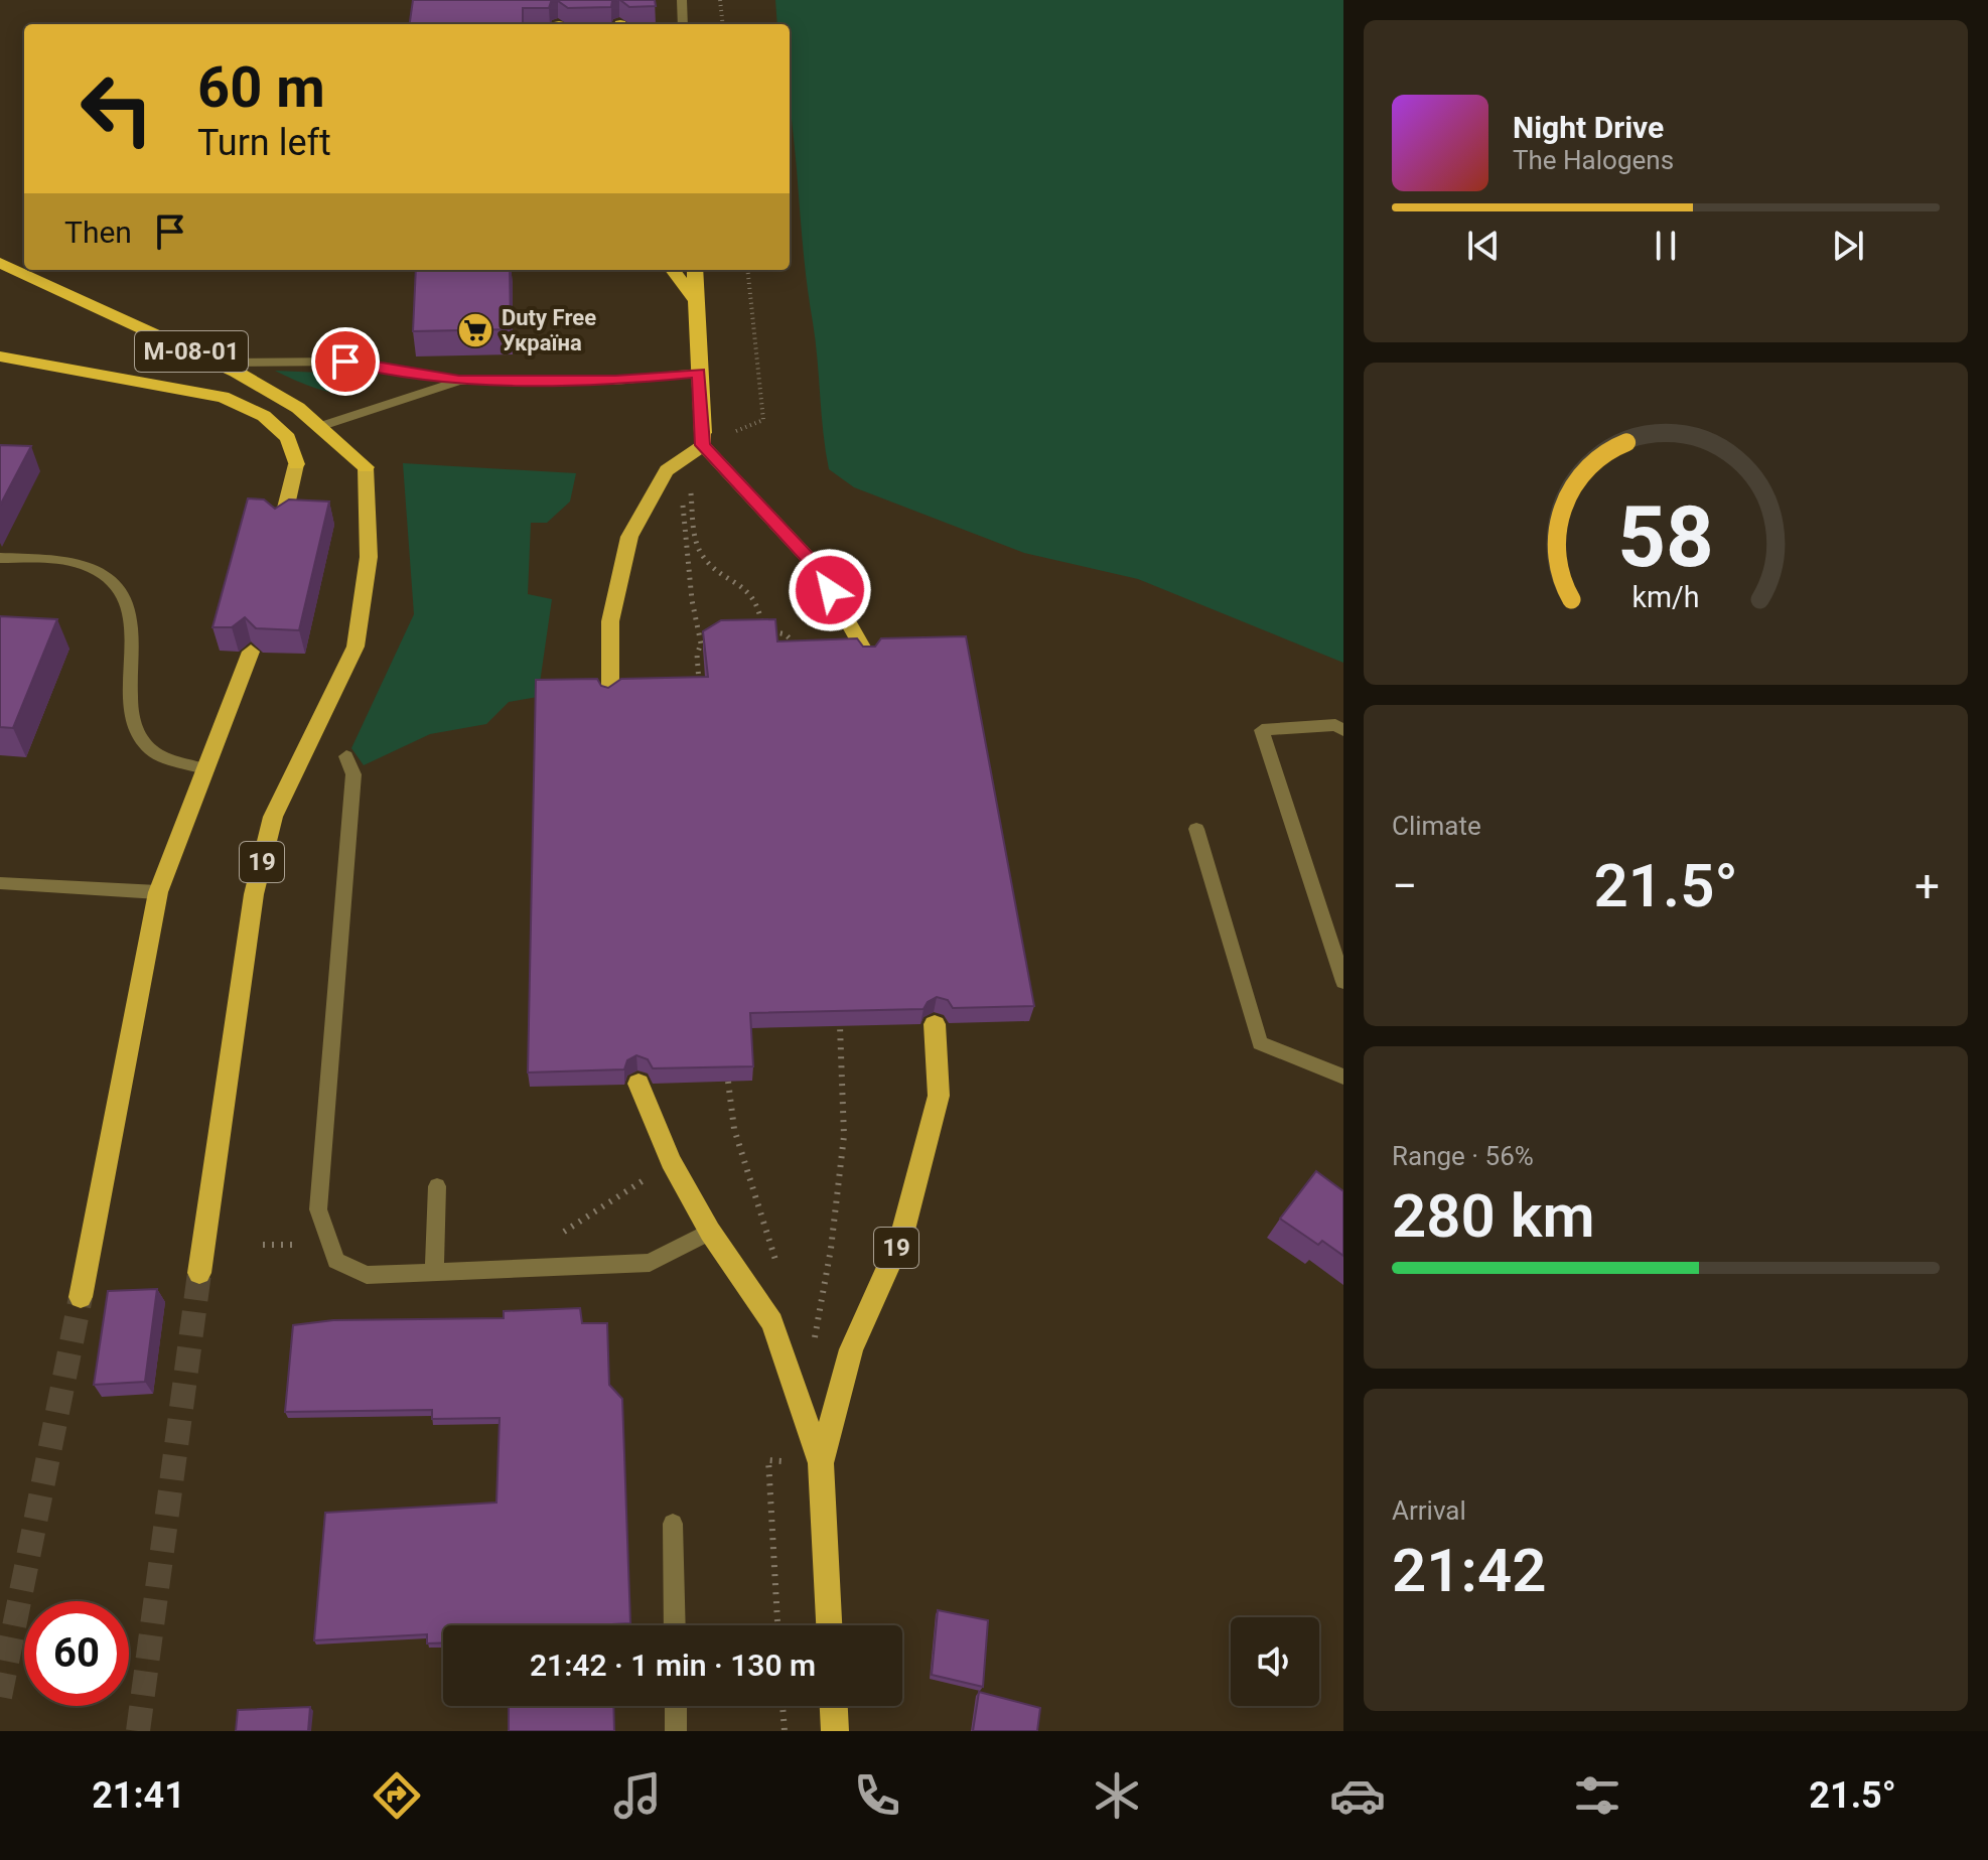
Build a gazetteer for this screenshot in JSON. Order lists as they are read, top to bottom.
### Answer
{
  "streets": {
    "highway": ["М-08-01"],
    "main road": ["19"]
  },
  "crossings": [
    ["М-08-01", "19"]
  ],
  "places": {
    "supermarket": ["Duty Free Україна"]
  },
  "page": {
    "turn": ["60 m", "Turn left"],
    "song": ["Night Drive", "The Halogens"],
    "then": "Then",
    "tile": [
      "Climate",
      ["Range · 56%", "280 km"],
      ["Arrival", "21:42"]
    ],
    "heat": ["−", "21.5°", "+"],
    "limit": "60",
    "trip": "21:42 · 1 min · 130 m",
    "tabs": ["21:41", "21.5°"],
    "gauge": ["58", "km/h"]
  }
}
